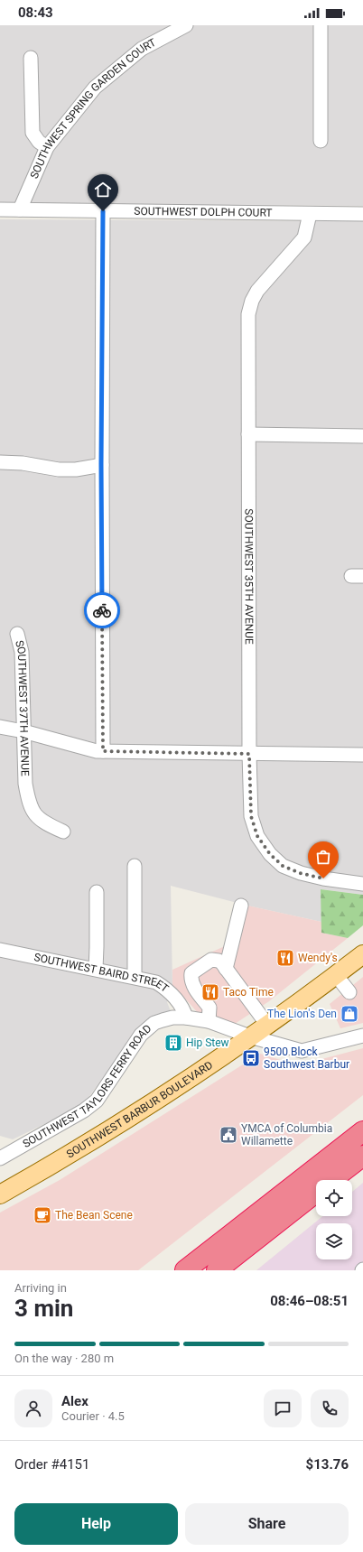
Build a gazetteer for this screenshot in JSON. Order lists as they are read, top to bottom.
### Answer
{
  "streets": {
    "main road": ["SOUTHWEST BARBUR BOULEVARD"],
    "street": [
      "SOUTHWEST SPRING GARDEN COURT",
      "SOUTHWEST DOLPH COURT",
      "SOUTHWEST 35TH AVENUE",
      "SOUTHWEST 37TH AVENUE",
      "SOUTHWEST BAIRD STREET",
      "SOUTHWEST TAYLORS FERRY ROAD"
    ]
  },
  "crossings": [
    ["SOUTHWEST SPRING GARDEN COURT", "SOUTHWEST DOLPH COURT"],
    ["SOUTHWEST DOLPH COURT", "SOUTHWEST 35TH AVENUE"],
    ["SOUTHWEST BAIRD STREET", "SOUTHWEST TAYLORS FERRY ROAD"],
    ["SOUTHWEST TAYLORS FERRY ROAD", "SOUTHWEST BARBUR BOULEVARD"]
  ],
  "places": {
    "restaurant": ["Wendy's", "Taco Time"],
    "shop": ["The Lion's Den"],
    "building": ["Hip Stew"],
    "bus stop": ["9500 Block Southwest Barbur"],
    "public building": ["YMCA of Columbia Willamette"],
    "cafe": ["The Bean Scene"]
  },
  "page": {
    "status": "08:43",
    "heading": ["3 min", "Arriving in", "08:46–08:51"],
    "panel": [
      "Alex",
      "Courier · 4.5",
      "Order #4151",
      "$13.76"
    ],
    "bar": "On the way · 280 m",
    "buttons": ["Help", "Share"]
  }
}
